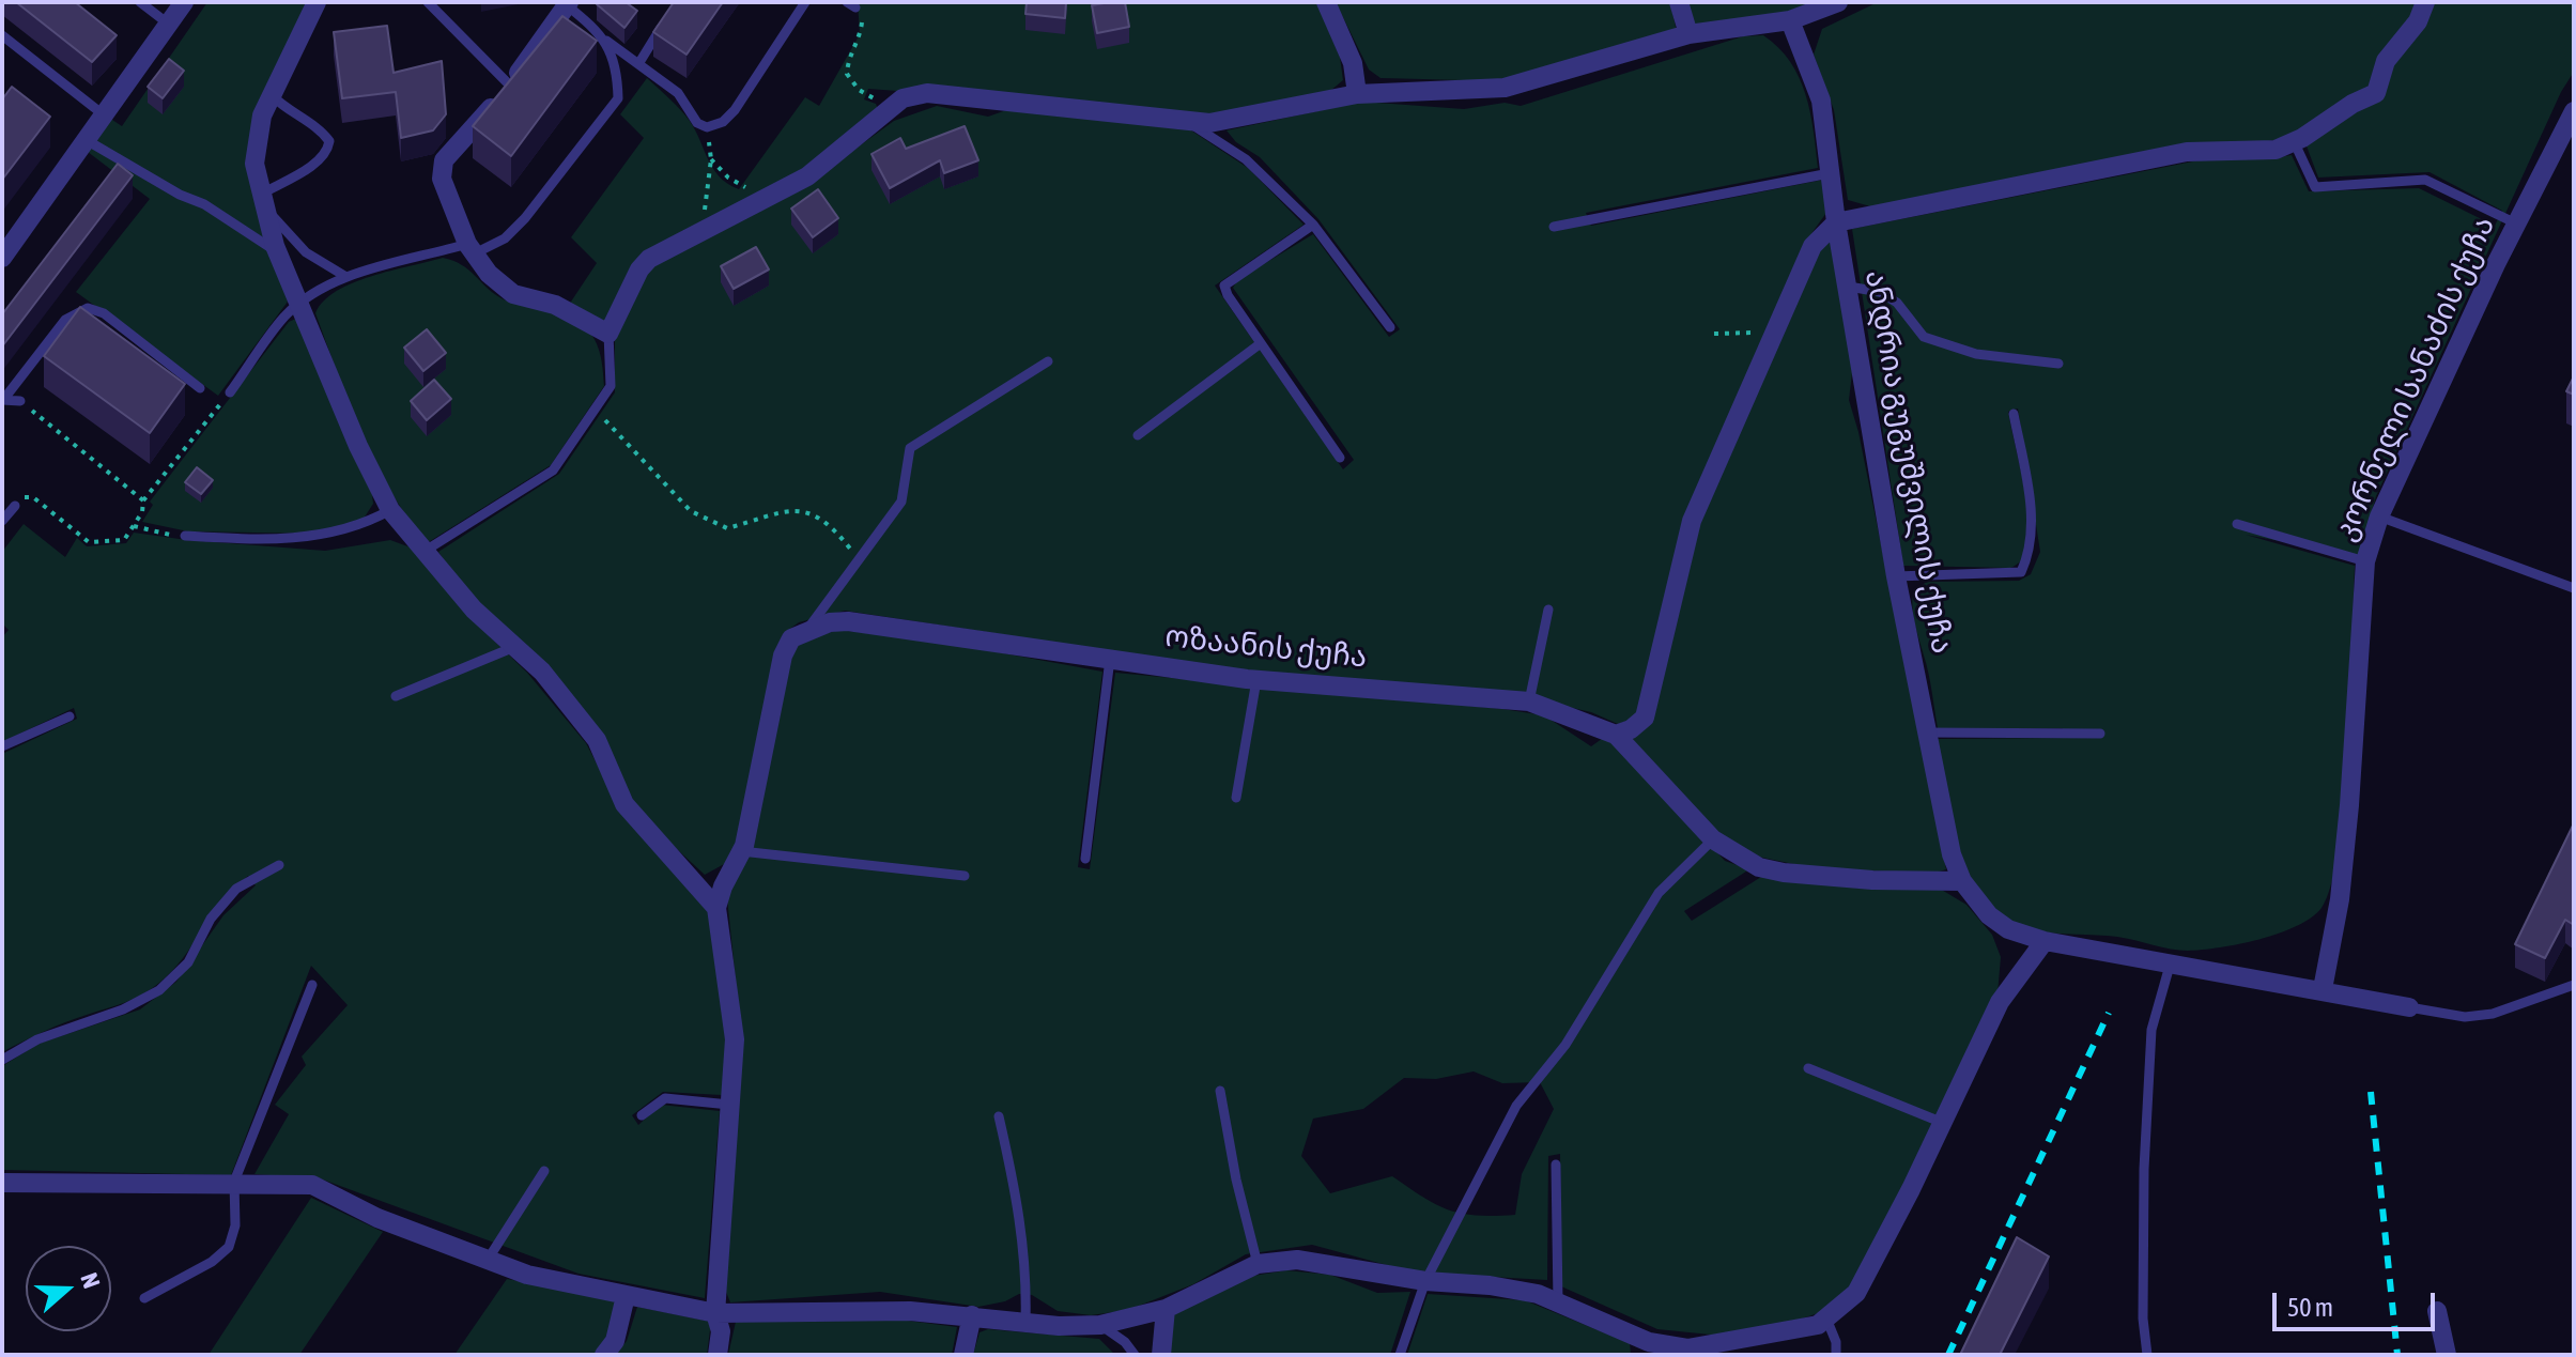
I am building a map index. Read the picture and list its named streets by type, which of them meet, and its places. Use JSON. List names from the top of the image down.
{
  "streets": {
    "street": ["კორნელი სანაძის ქუჩა", "ანდრია გუგუშვილის ქუჩა", "ოზაანის ქუჩა"]
  },
  "crossings": [
    ["კორნელი სანაძის ქუჩა", "ანდრია გუგუშვილის ქუჩა"],
    ["ანდრია გუგუშვილის ქუჩა", "ოზაანის ქუჩა"]
  ],
  "scale_bar": "50 m",
  "north": "right"
}
